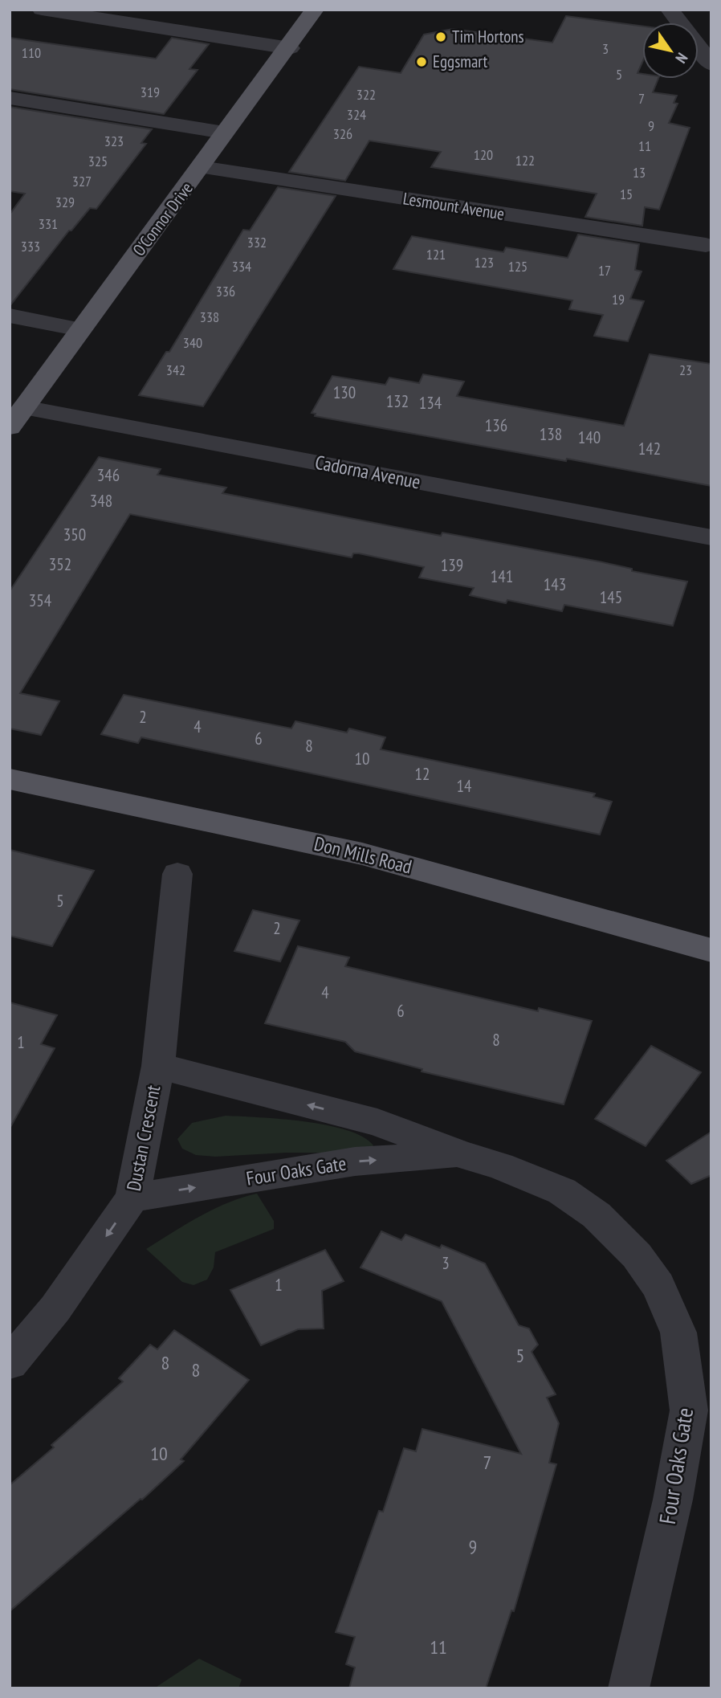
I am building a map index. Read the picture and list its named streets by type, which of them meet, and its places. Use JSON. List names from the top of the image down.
{
  "streets": {
    "main road": ["O'Connor Drive", "Don Mills Road"],
    "street": [
      "Lesmount Avenue",
      "Cadorna Avenue",
      "Dustan Crescent",
      "Four Oaks Gate"
    ]
  },
  "crossings": [
    ["Lesmount Avenue", "O'Connor Drive"],
    ["O'Connor Drive", "Cadorna Avenue"],
    ["Dustan Crescent", "Four Oaks Gate"]
  ],
  "one_way": ["Dustan Crescent"],
  "places": ["Tim Hortons", "Eggsmart"],
  "house_numbers": [
    "3",
    "110",
    "5",
    "319",
    "322",
    "7",
    "324",
    "9",
    "326",
    "323",
    "11",
    "120",
    "122",
    "325",
    "13",
    "327",
    "15",
    "329",
    "331",
    "332",
    "333",
    "121",
    "123",
    "334",
    "125",
    "17",
    "336",
    "19",
    "338",
    "340",
    "342",
    "23",
    "130",
    "132",
    "134",
    "136",
    "138",
    "140",
    "142",
    "346",
    "348",
    "350",
    "352",
    "139",
    "141",
    "143",
    "145",
    "354",
    "2",
    "4",
    "6",
    "8",
    "10",
    "12",
    "14",
    "5",
    "2",
    "4",
    "6",
    "8",
    "1",
    "3",
    "1",
    "5",
    "8",
    "8",
    "10",
    "7",
    "9",
    "11"
  ],
  "north": "bottom right"
}
